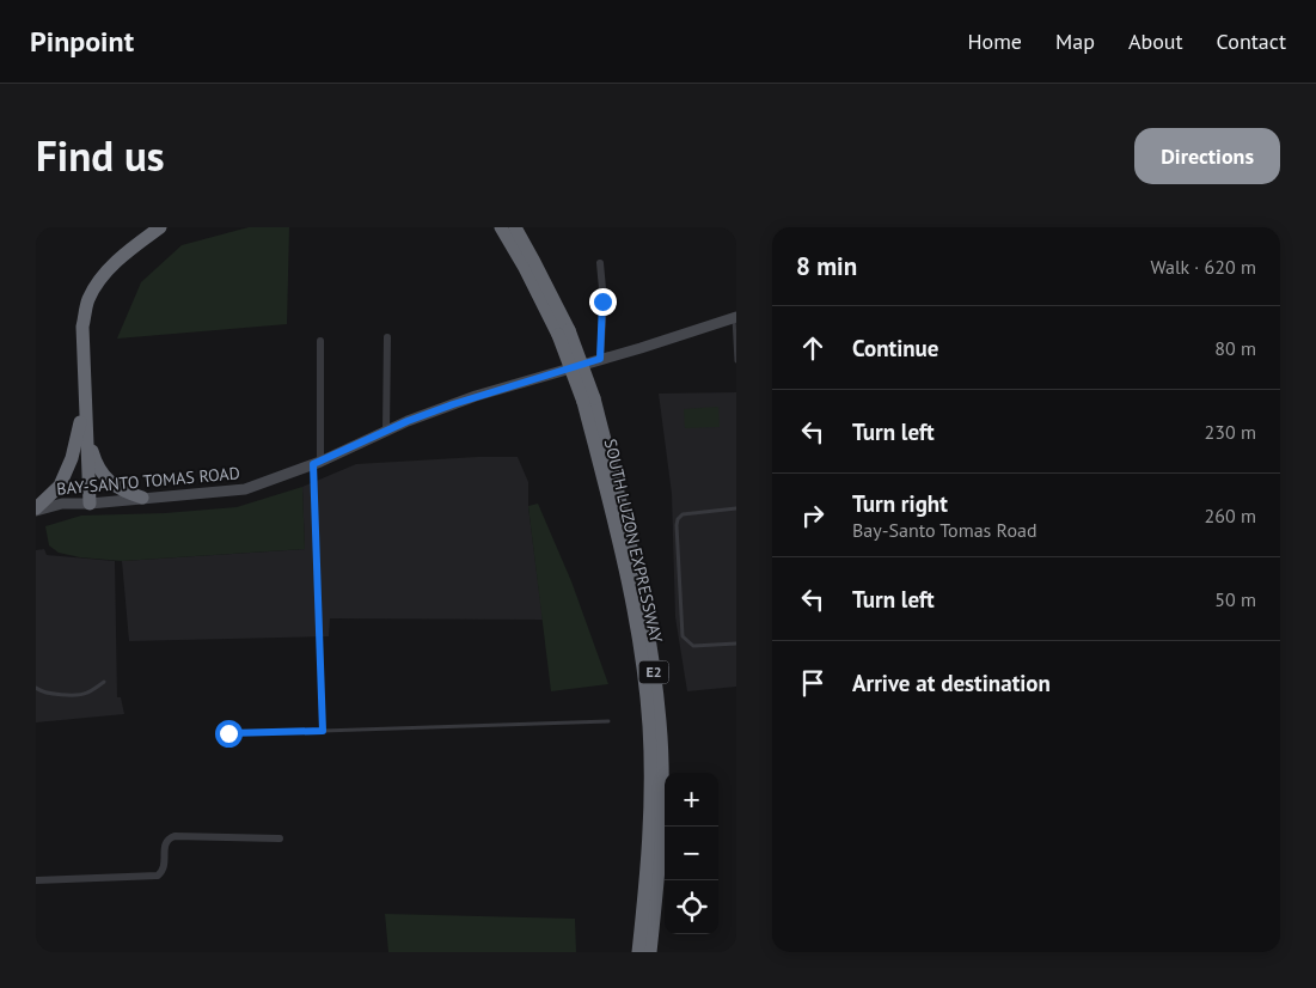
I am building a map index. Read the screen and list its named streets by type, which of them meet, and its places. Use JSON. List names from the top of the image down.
{
  "streets": {
    "highway": ["SOUTH LUZON EXPRESSWAY", "E2"],
    "main road": ["BAY-SANTO TOMAS ROAD"]
  },
  "page": {
    "header": "Pinpoint",
    "nav": [
      "Home",
      "Map",
      "About",
      "Contact"
    ],
    "title": "Find us",
    "buttons": "Directions",
    "heading": ["8 min", "Walk · 620 m"],
    "list": [
      ["Continue", "80 m"],
      ["Turn left", "230 m"],
      ["Turn right", "Bay-Santo Tomas Road", "260 m"],
      ["Turn left", "50 m"],
      "Arrive at destination"
    ],
    "map_buttons": ["+", "−"]
  }
}
